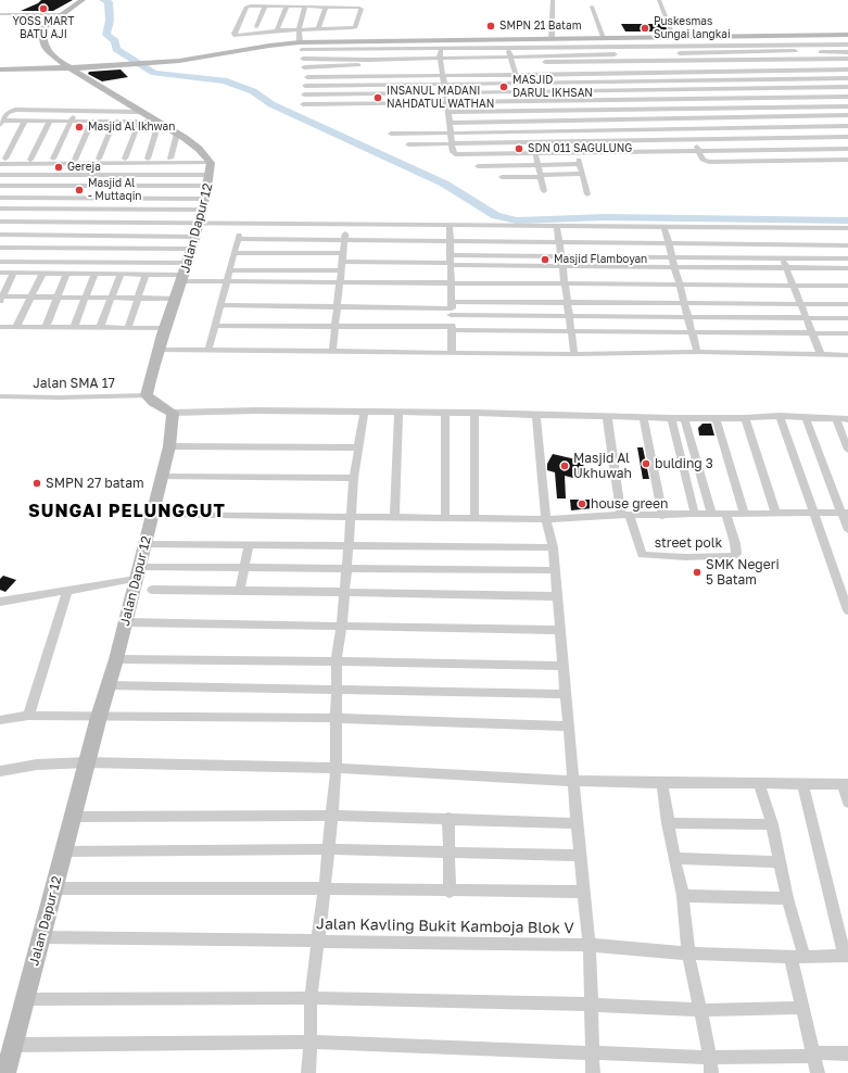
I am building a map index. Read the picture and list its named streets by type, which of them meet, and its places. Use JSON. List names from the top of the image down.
{
  "streets": {
    "street": [
      "Jalan Dapur 12",
      "Jalan SMA 17",
      "street polk",
      "Jalan Kavling Bukit Kamboja Blok V"
    ]
  },
  "crossings": [
    ["Jalan Dapur 12", "Jalan SMA 17"],
    ["Jalan Dapur 12", "Jalan Kavling Bukit Kamboja Blok V"]
  ],
  "districts": ["SUNGAI PELUNGGUT"],
  "places": [
    "YOSS MART BATU AJI",
    "SMPN 21 Batam",
    "Puskesmas Sungai langkai",
    "MASJID DARUL IKHSAN",
    "INSANUL MADANI NAHDATUL WATHAN",
    "Masjid Al Ikhwan",
    "SDN 011 SAGULUNG",
    "Gereja",
    "Masjid Al - Muttaqin",
    "Masjid Flamboyan",
    "bulding 3",
    "Masjid Al Ukhuwah",
    "SMPN 27 batam",
    "house green",
    "SMK Negeri 5 Batam"
  ]
}
